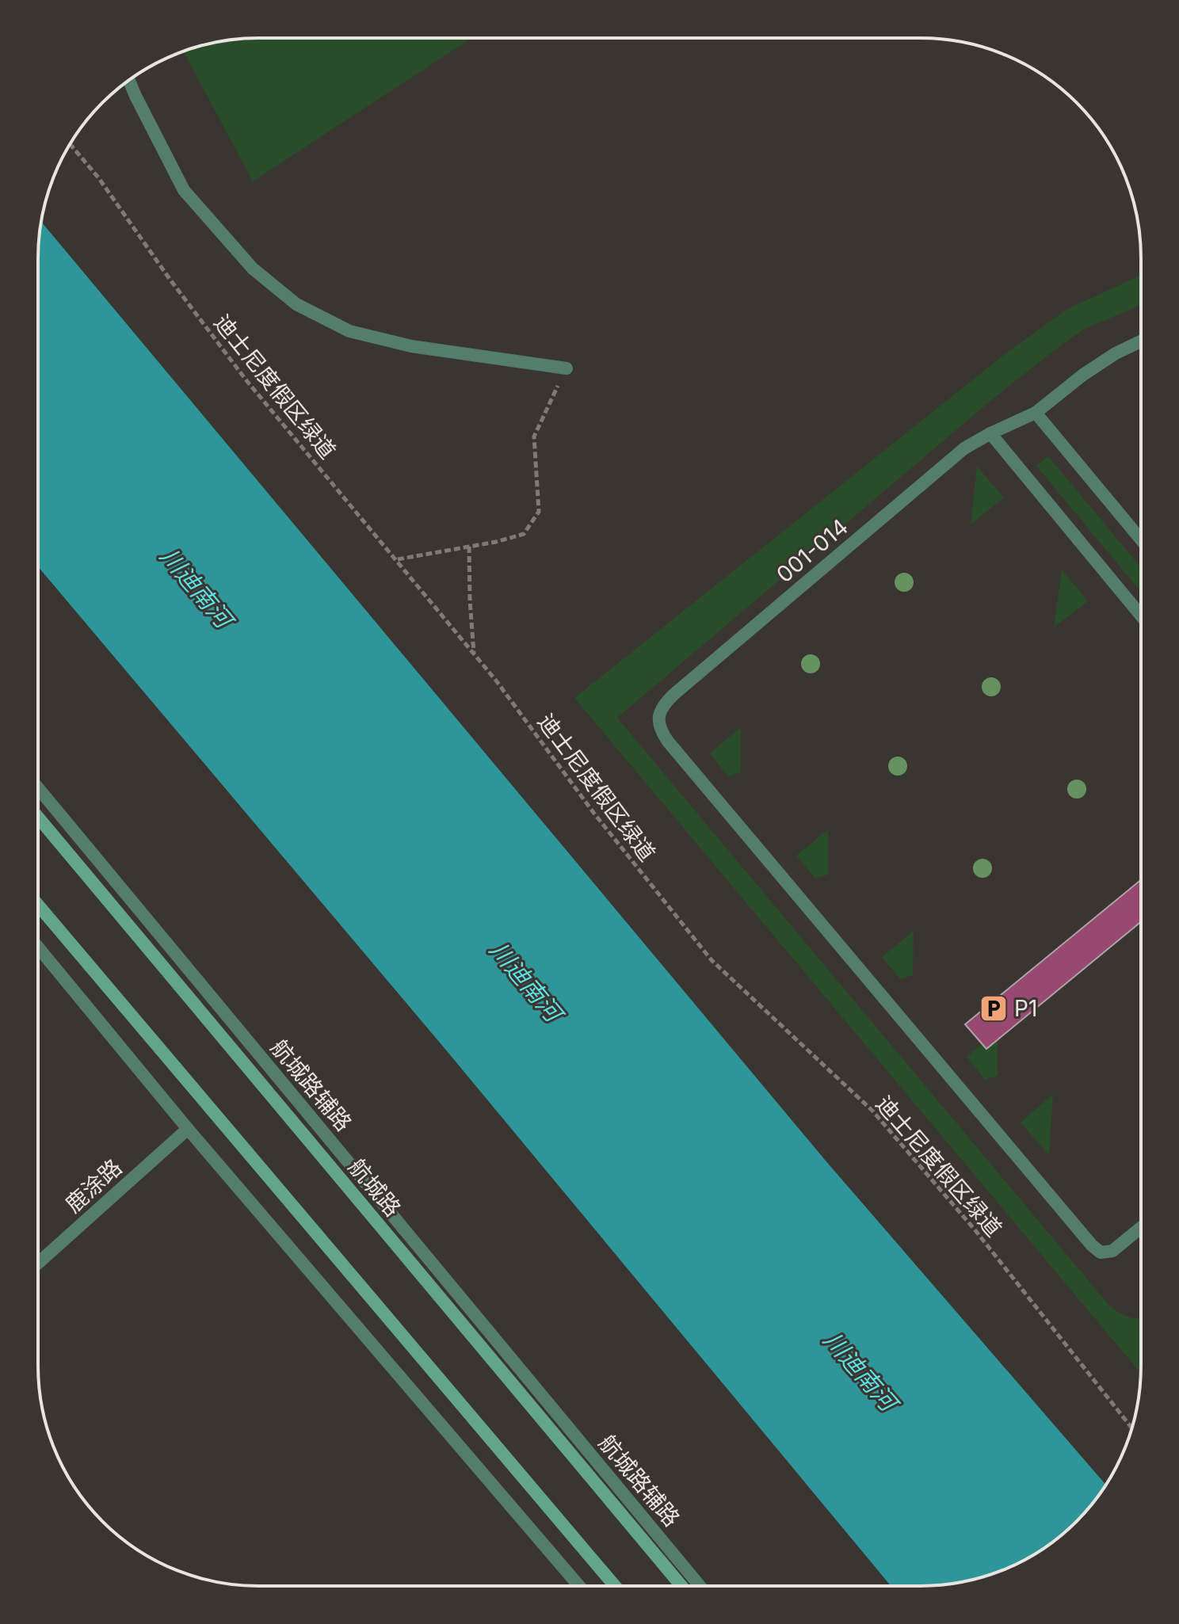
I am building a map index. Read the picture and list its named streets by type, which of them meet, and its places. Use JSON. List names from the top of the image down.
{
  "streets": {
    "main road": ["航城路"],
    "street": ["001-014", "航城路辅路", "鹿涂路"],
    "path": ["迪士尼度假区绿道"]
  },
  "water": ["川迪南河"],
  "places": {
    "parking": ["P1"]
  }
}
